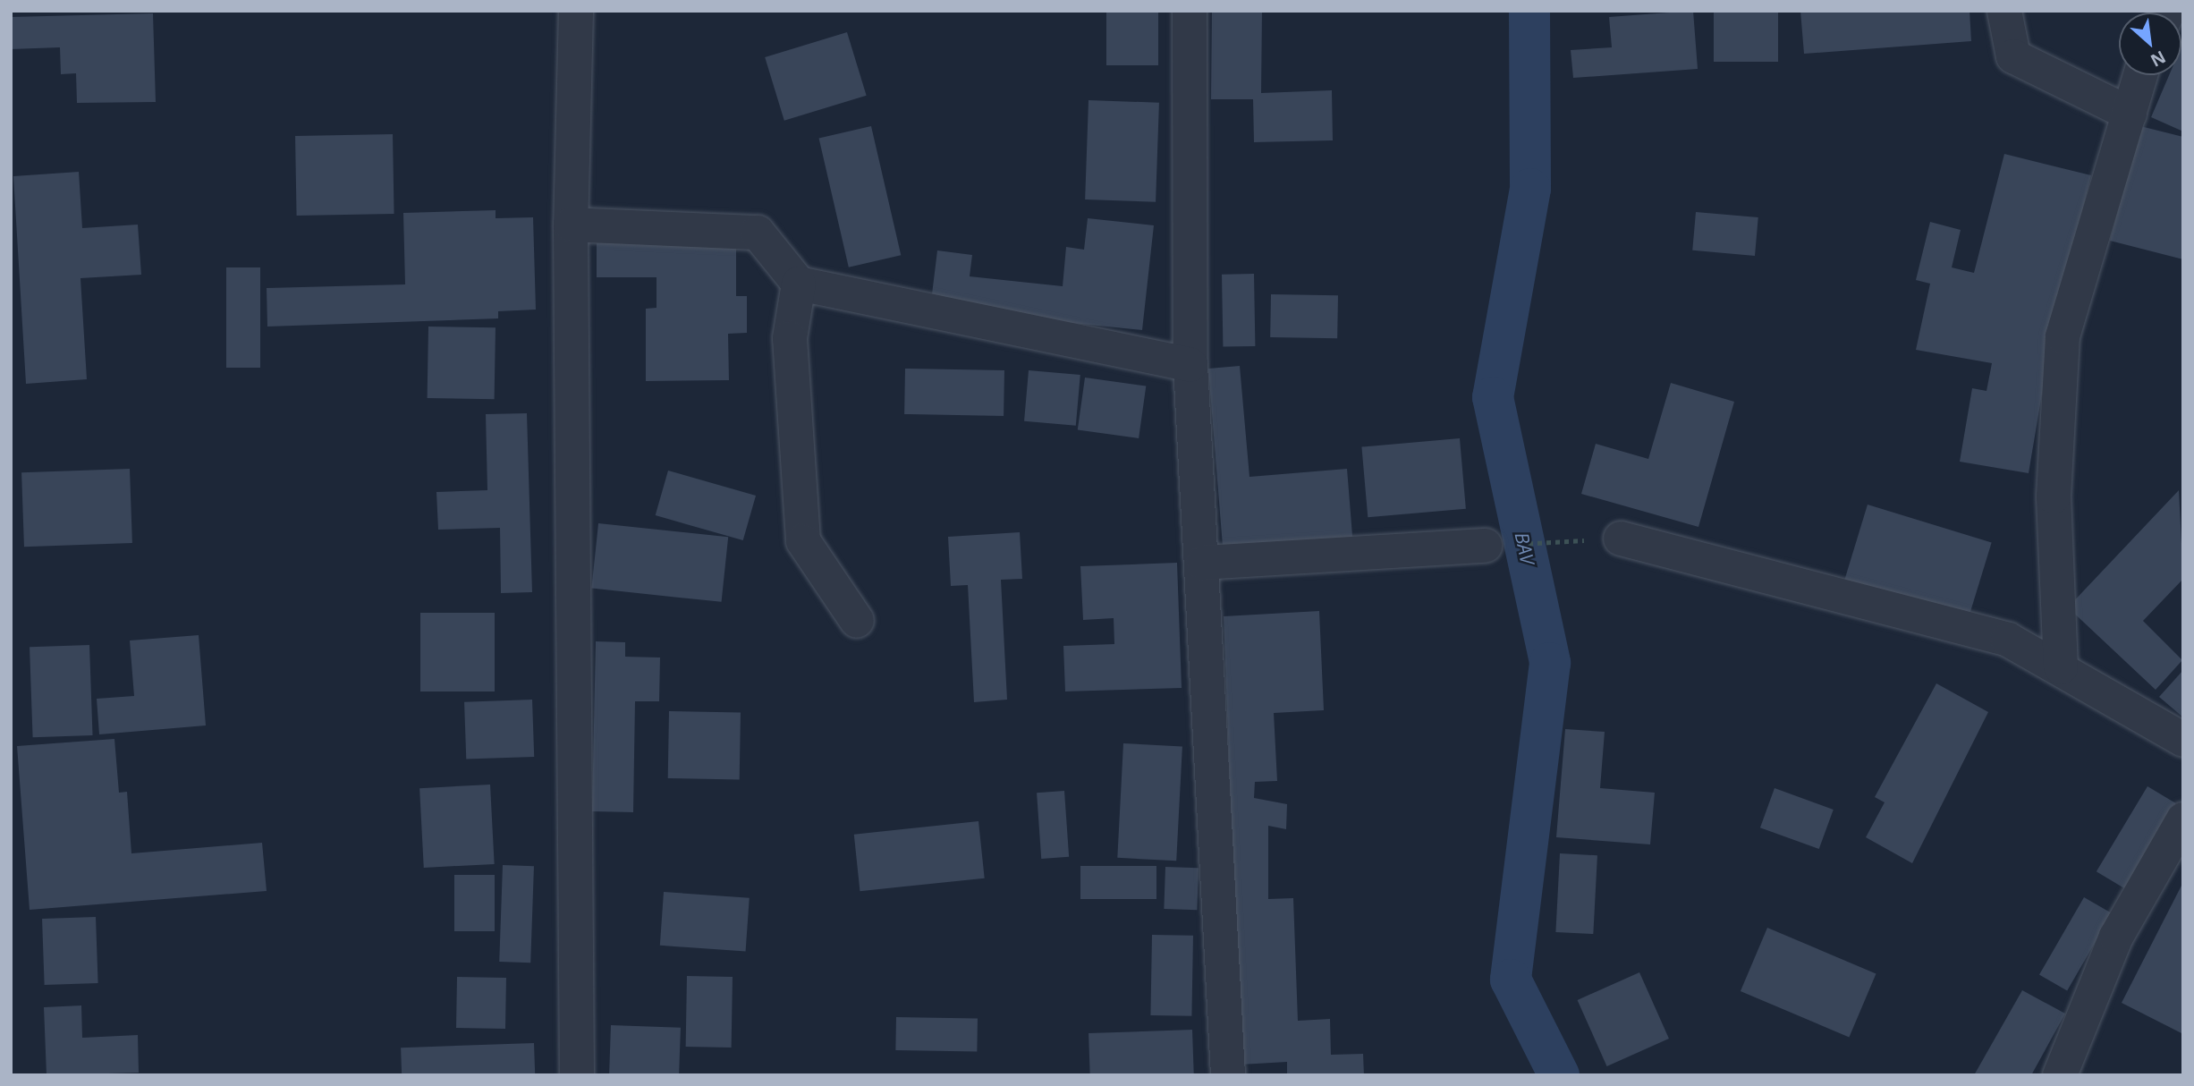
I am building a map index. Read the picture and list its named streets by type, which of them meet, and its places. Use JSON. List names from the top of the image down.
{
  "water": ["BAV"],
  "north": "bottom right"
}
